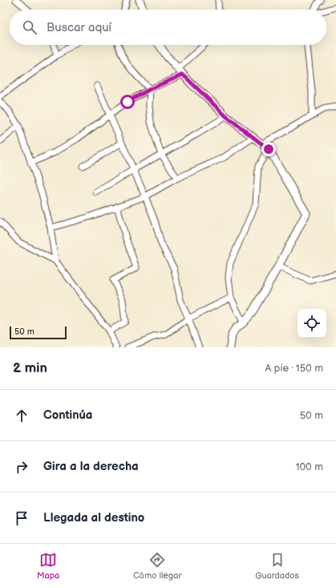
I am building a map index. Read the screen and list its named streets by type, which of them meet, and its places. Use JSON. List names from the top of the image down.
{
  "scale_bar": "50 m",
  "page": {
    "search": "Buscar aquí",
    "scale": "50 m",
    "heading": ["2 min", "A pie · 150 m"],
    "list": [
      ["Continúa", "50 m"],
      ["Gira a la derecha", "100 m"],
      "Llegada al destino"
    ],
    "nav": ["Mapa", "Cómo llegar", "Guardados"]
  }
}
